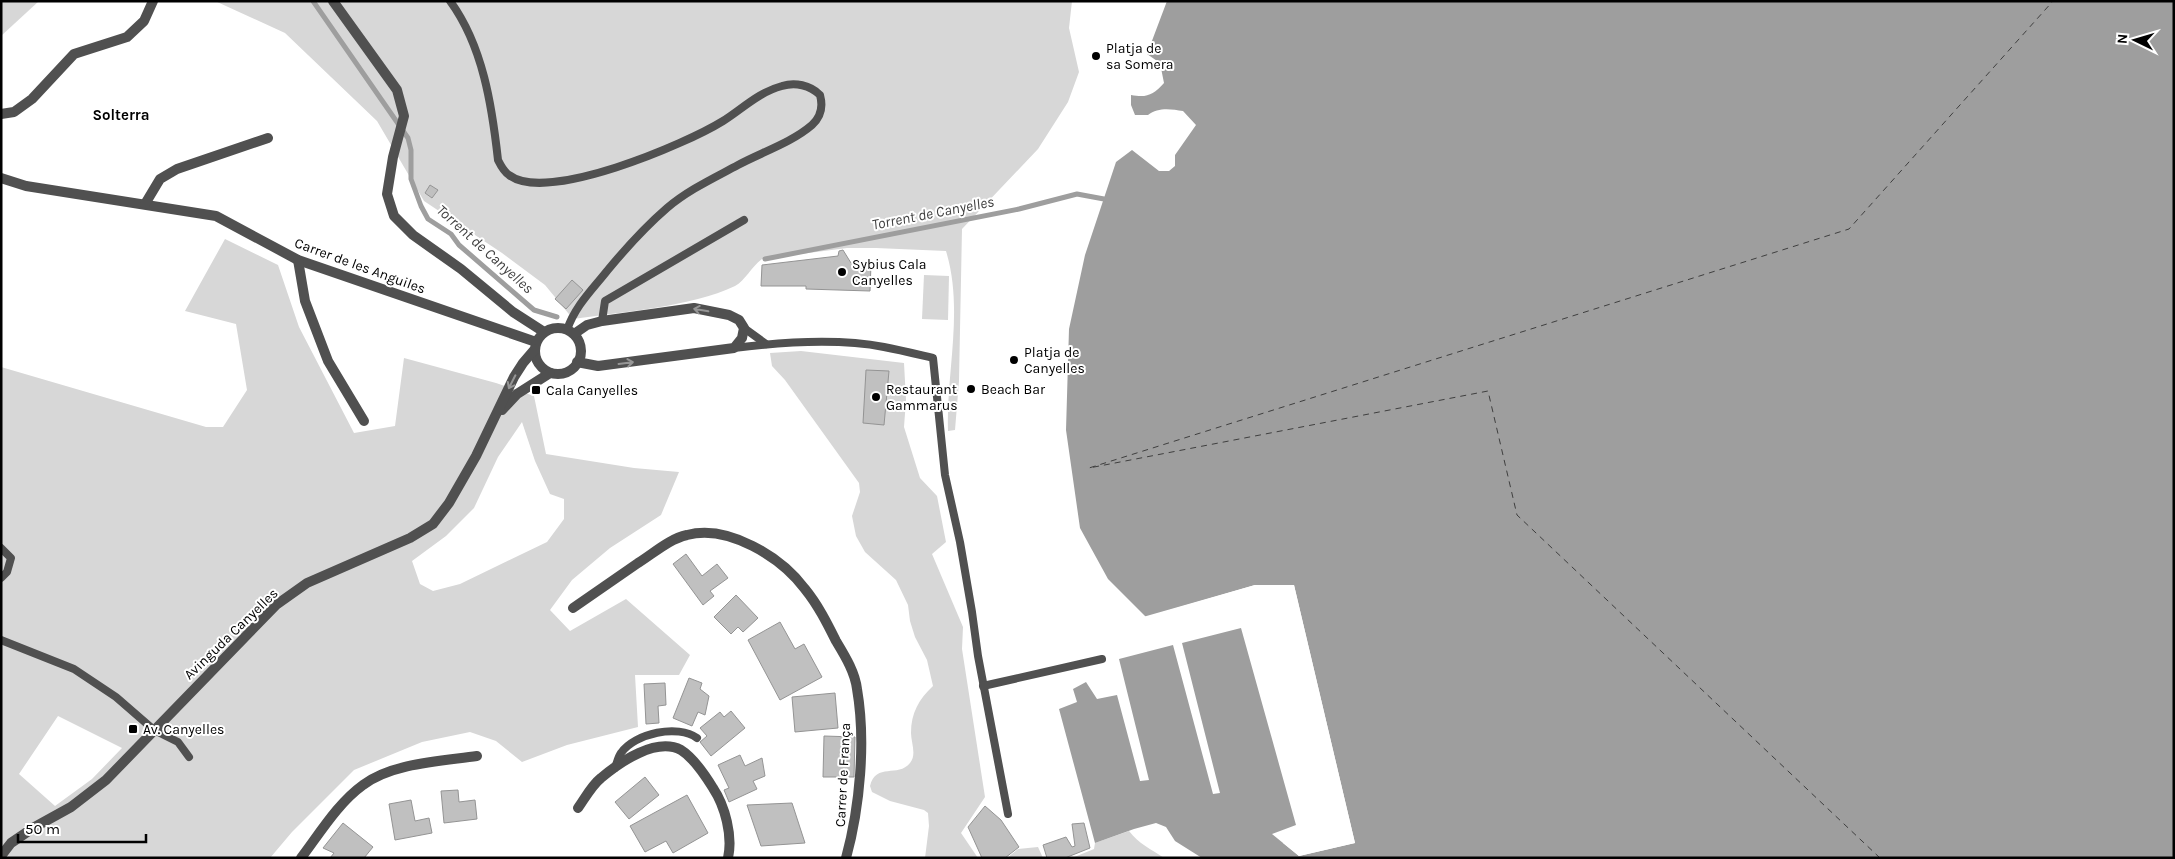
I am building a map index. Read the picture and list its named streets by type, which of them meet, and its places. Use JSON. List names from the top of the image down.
{
  "streets": {
    "street": ["Carrer de les Anguiles", "Avinguda Canyelles", "Carrer de França"]
  },
  "crossings": [
    ["Carrer de les Anguiles", "Avinguda Canyelles"]
  ],
  "districts": ["Solterra"],
  "water": ["Torrent de Canyelles"],
  "places": {
    "other": [
      "Platja de sa Somera",
      "Sybius Cala Canyelles",
      "Platja de Canyelles",
      "Beach Bar",
      "Restaurant Gammarus"
    ],
    "transit": ["Cala Canyelles", "Av. Canyelles"]
  },
  "scale_bar": "50 m",
  "north": "left"
}
